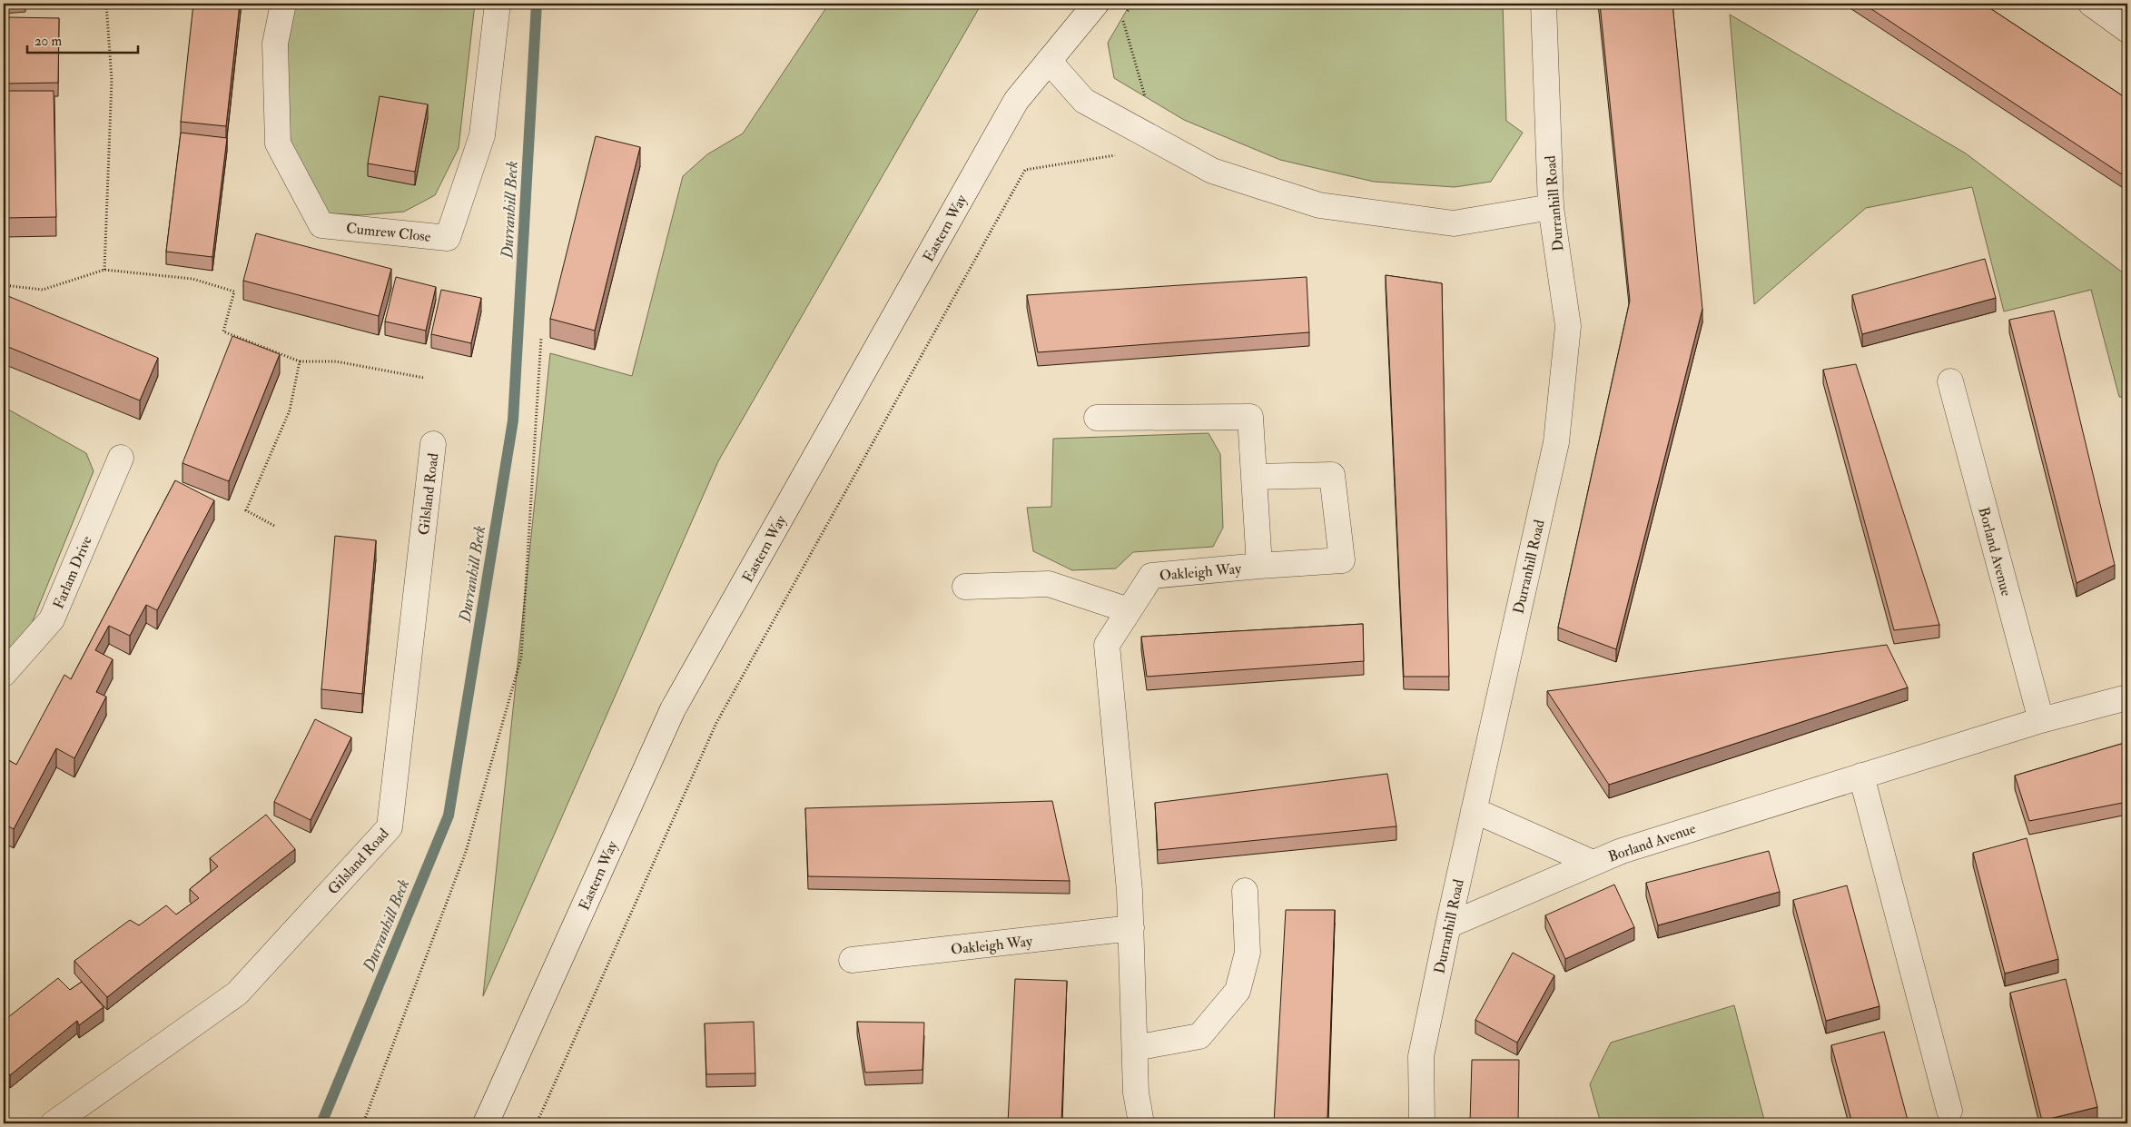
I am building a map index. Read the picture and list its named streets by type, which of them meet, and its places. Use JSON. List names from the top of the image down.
{
  "streets": {
    "street": [
      "Durranhill Road",
      "Eastern Way",
      "Cumrew Close",
      "Gilsland Road",
      "Borland Avenue",
      "Oakleigh Way",
      "Farlam Drive"
    ]
  },
  "crossings": [
    ["Durranhill Road", "Borland Avenue"]
  ],
  "water": ["Durranhill Beck"],
  "scale_bar": "20 m"
}
